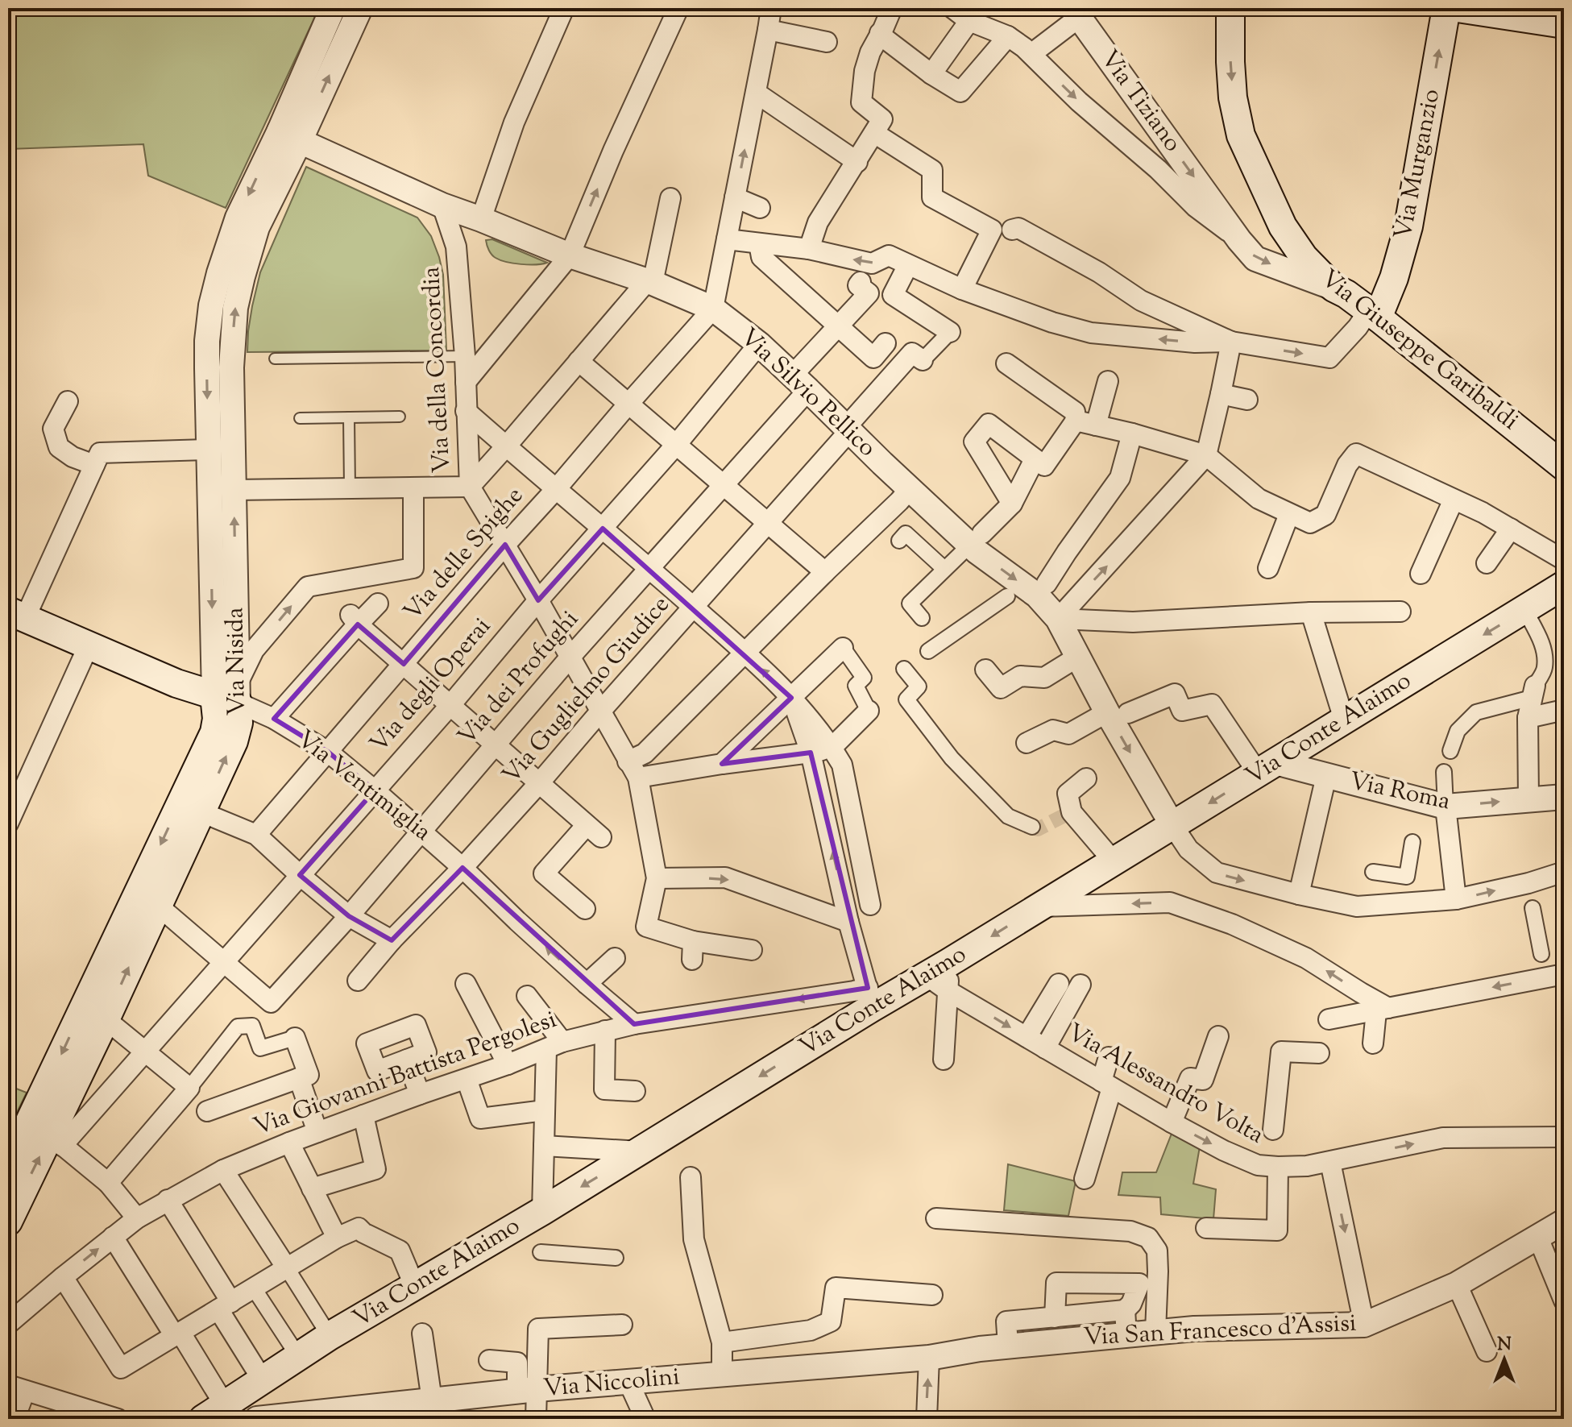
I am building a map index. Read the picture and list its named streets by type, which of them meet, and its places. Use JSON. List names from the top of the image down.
{
  "streets": {
    "main road": [
      "Via Murganzio",
      "Via Giuseppe Garibaldi",
      "Via Nisida",
      "Via Conte Alaimo",
      "Via Ventimiglia"
    ],
    "street": [
      "Via Tiziano",
      "Via della Concordia",
      "Via Silvio Pellico",
      "Via delle Spighe",
      "Via dei Profughi",
      "Via degli Operai",
      "Via Guglielmo Giudice",
      "Via Roma",
      "Via Giovanni Battista Pergolesi",
      "Via Alessandro Volta",
      "Via San Francesco d'Assisi",
      "Via Niccolini"
    ]
  },
  "crossings": [
    ["Via Tiziano", "Via Giuseppe Garibaldi"],
    ["Via Murganzio", "Via Giuseppe Garibaldi"],
    ["Via della Concordia", "Via Silvio Pellico"],
    ["Via della Concordia", "Via delle Spighe"],
    ["Via della Concordia", "Via dei Profughi"],
    ["Via della Concordia", "Via degli Operai"],
    ["Via della Concordia", "Via Guglielmo Giudice"],
    ["Via Silvio Pellico", "Via delle Spighe"],
    ["Via Silvio Pellico", "Via Nisida"],
    ["Via Silvio Pellico", "Via dei Profughi"],
    ["Via Silvio Pellico", "Via degli Operai"],
    ["Via Silvio Pellico", "Via Guglielmo Giudice"],
    ["Via Silvio Pellico", "Via Conte Alaimo"],
    ["Via delle Spighe", "Via Ventimiglia"],
    ["Via Nisida", "Via degli Operai"],
    ["Via Nisida", "Via Ventimiglia"],
    ["Via dei Profughi", "Via degli Operai"],
    ["Via dei Profughi", "Via Ventimiglia"],
    ["Via degli Operai", "Via Ventimiglia"],
    ["Via Guglielmo Giudice", "Via Ventimiglia"],
    ["Via Conte Alaimo", "Via Roma"],
    ["Via Conte Alaimo", "Via Giovanni Battista Pergolesi"],
    ["Via Ventimiglia", "Via Giovanni Battista Pergolesi"],
    ["Via San Francesco d'Assisi", "Via Niccolini"]
  ],
  "one_way": ["Via Murganzio", "Via Giuseppe Garibaldi", "Via Conte Alaimo"],
  "north": "top"
}
